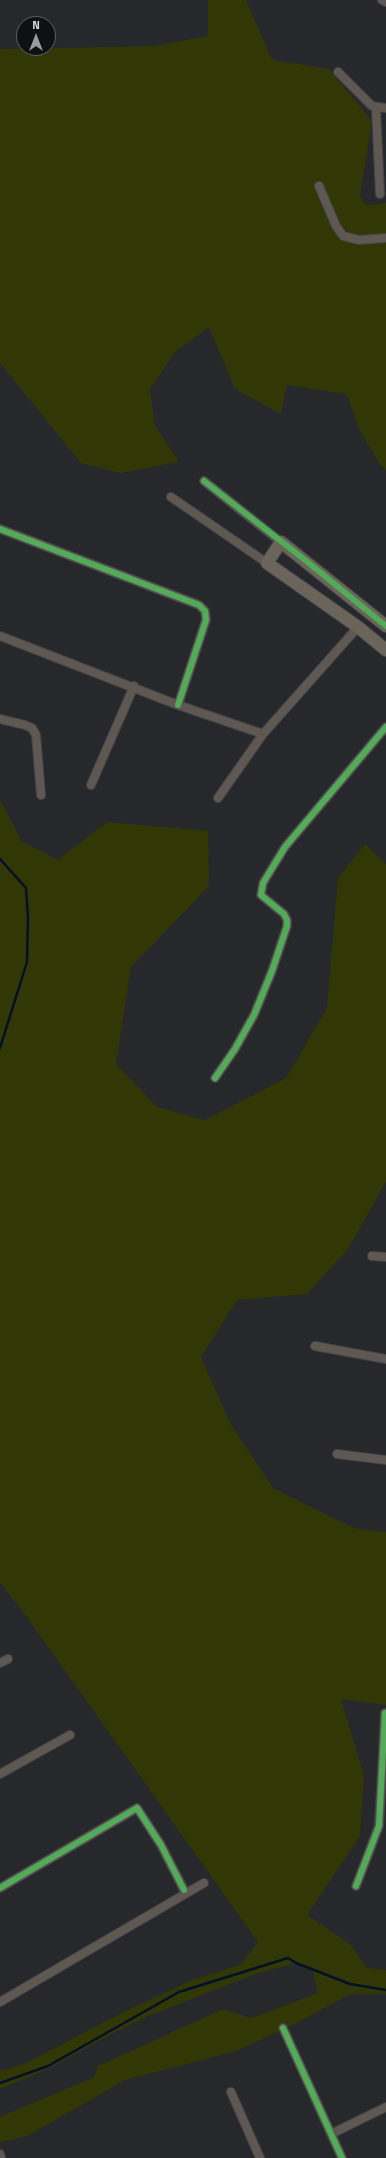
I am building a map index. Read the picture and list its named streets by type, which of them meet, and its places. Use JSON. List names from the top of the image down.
{
  "north": "top"
}
